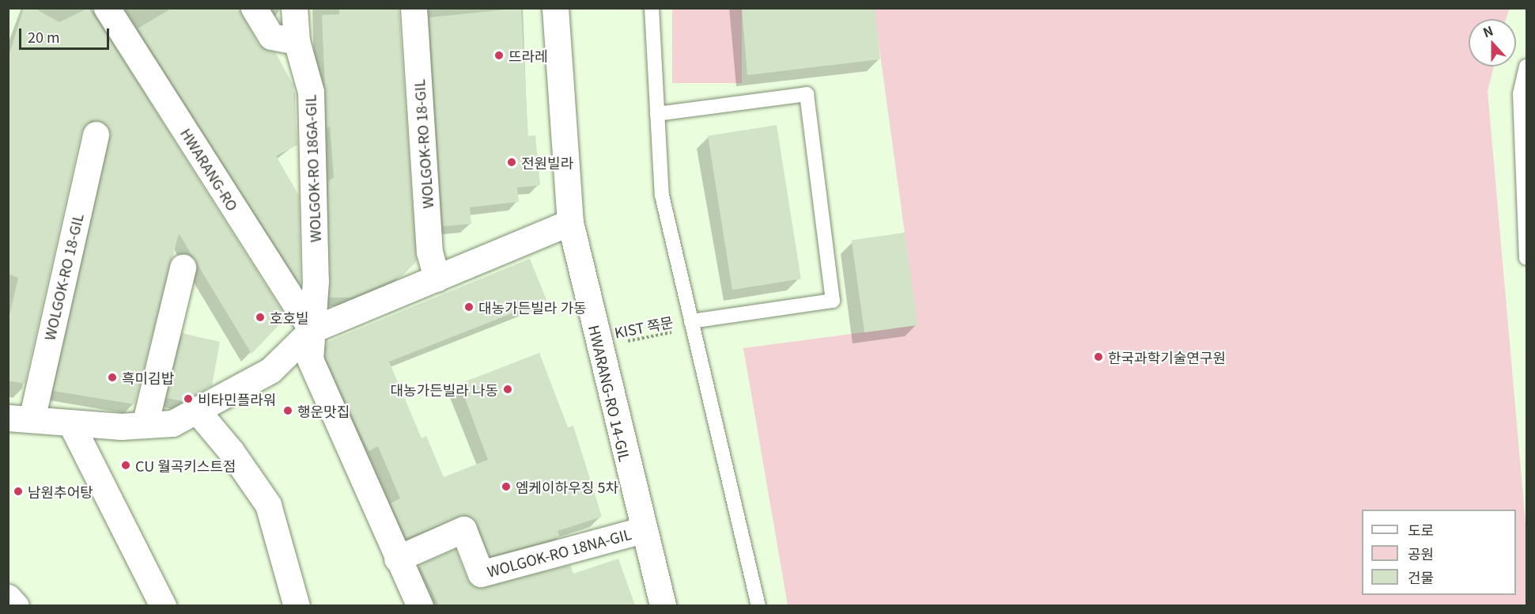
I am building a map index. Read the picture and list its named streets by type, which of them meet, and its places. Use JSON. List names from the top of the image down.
{
  "streets": {
    "street": [
      "WOLGOK-RO 18-GIL",
      "WOLGOK-RO 18GA-GIL",
      "HWARANG-RO",
      "HWARANG-RO 14-GIL",
      "WOLGOK-RO 18NA-GIL"
    ],
    "path": ["KIST 쪽문"]
  },
  "crossings": [
    ["WOLGOK-RO 18-GIL", "WOLGOK-RO 18GA-GIL"],
    ["WOLGOK-RO 18-GIL", "HWARANG-RO"],
    ["WOLGOK-RO 18-GIL", "HWARANG-RO 14-GIL"],
    ["WOLGOK-RO 18GA-GIL", "HWARANG-RO"],
    ["KIST 쪽문", "HWARANG-RO 14-GIL"],
    ["HWARANG-RO 14-GIL", "WOLGOK-RO 18NA-GIL"]
  ],
  "places": [
    "뜨라레",
    "전원빌라",
    "대농가든빌라 가동",
    "호호빌",
    "한국과학기술연구원",
    "흑미김밥",
    "대농가든빌라 나동",
    "비타민플라워",
    "행운맛집",
    "CU 월곡키스트점",
    "엠케이하우징 5차",
    "남원추어탕"
  ],
  "legend": ["도로", "공원", "건물"],
  "scale_bar": "20 m",
  "north": "top"
}
